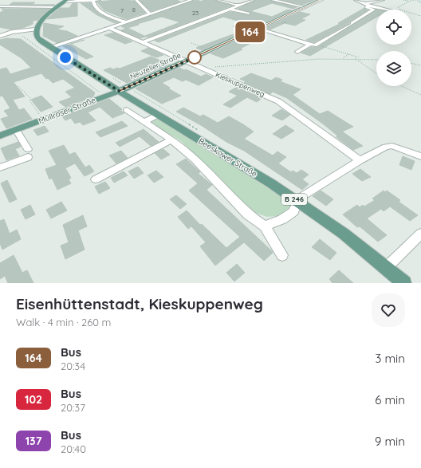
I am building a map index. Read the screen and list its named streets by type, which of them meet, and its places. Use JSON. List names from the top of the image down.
{
  "streets": {
    "main road": [
      "Neuzeller Straße",
      "Müllroser Straße",
      "Beeskower Straße",
      "B 246"
    ],
    "street": ["Kieskuppenweg"]
  },
  "crossings": [
    ["Neuzeller Straße", "Kieskuppenweg"],
    ["Neuzeller Straße", "Müllroser Straße"],
    ["Neuzeller Straße", "Beeskower Straße"],
    ["Müllroser Straße", "Beeskower Straße"]
  ],
  "lines": ["bus line 164"],
  "house_numbers": ["8", "7", "23"],
  "page": {
    "on_map": "164",
    "heading": ["Eisenhüttenstadt, Kieskuppenweg", "Walk · 4 min · 260 m"],
    "list": [
      {
        "mark": "164",
        "name": "Bus",
        "note": "20:34",
        "value": "3 min"
      },
      {
        "mark": "102",
        "name": "Bus",
        "note": "20:37",
        "value": "6 min"
      },
      {
        "mark": "137",
        "name": "Bus",
        "note": "20:40",
        "value": "9 min"
      }
    ]
  }
}
